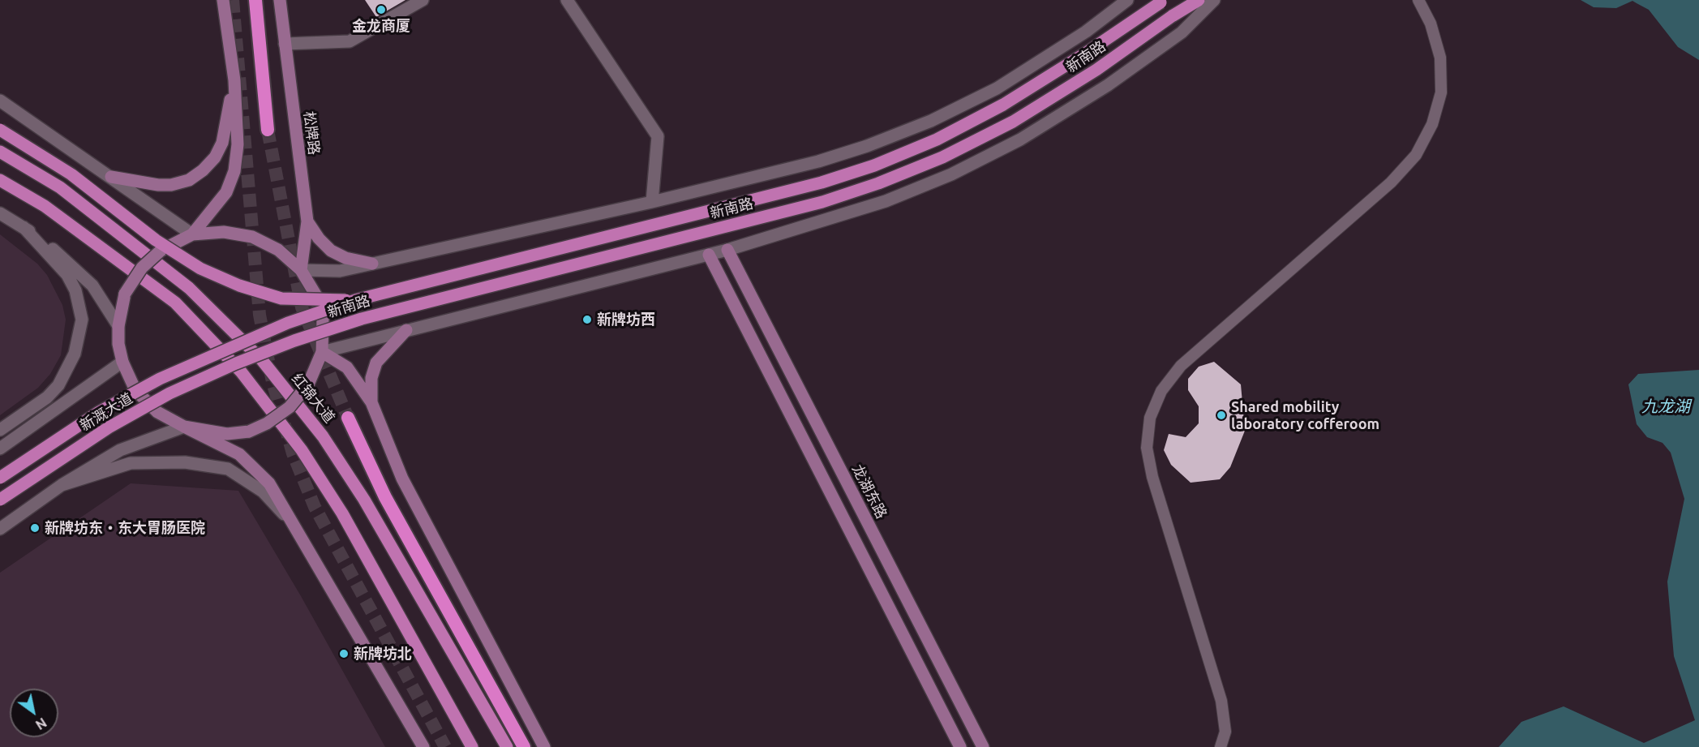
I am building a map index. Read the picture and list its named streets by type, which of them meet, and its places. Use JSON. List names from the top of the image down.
{
  "streets": {
    "highway": ["红锦大道"],
    "main road": [
      "新南路",
      "松牌路",
      "新溉大道",
      "龙湖东路"
    ]
  },
  "crossings": [
    ["新南路", "松牌路"],
    ["新南路", "新溉大道"]
  ],
  "water": ["九龙湖"],
  "places": [
    "金龙商厦",
    "新牌坊西",
    "Shared mobility laboratory cofferoom",
    "新牌坊东‧东大胃肠医院",
    "新牌坊北"
  ],
  "north": "bottom right"
}
